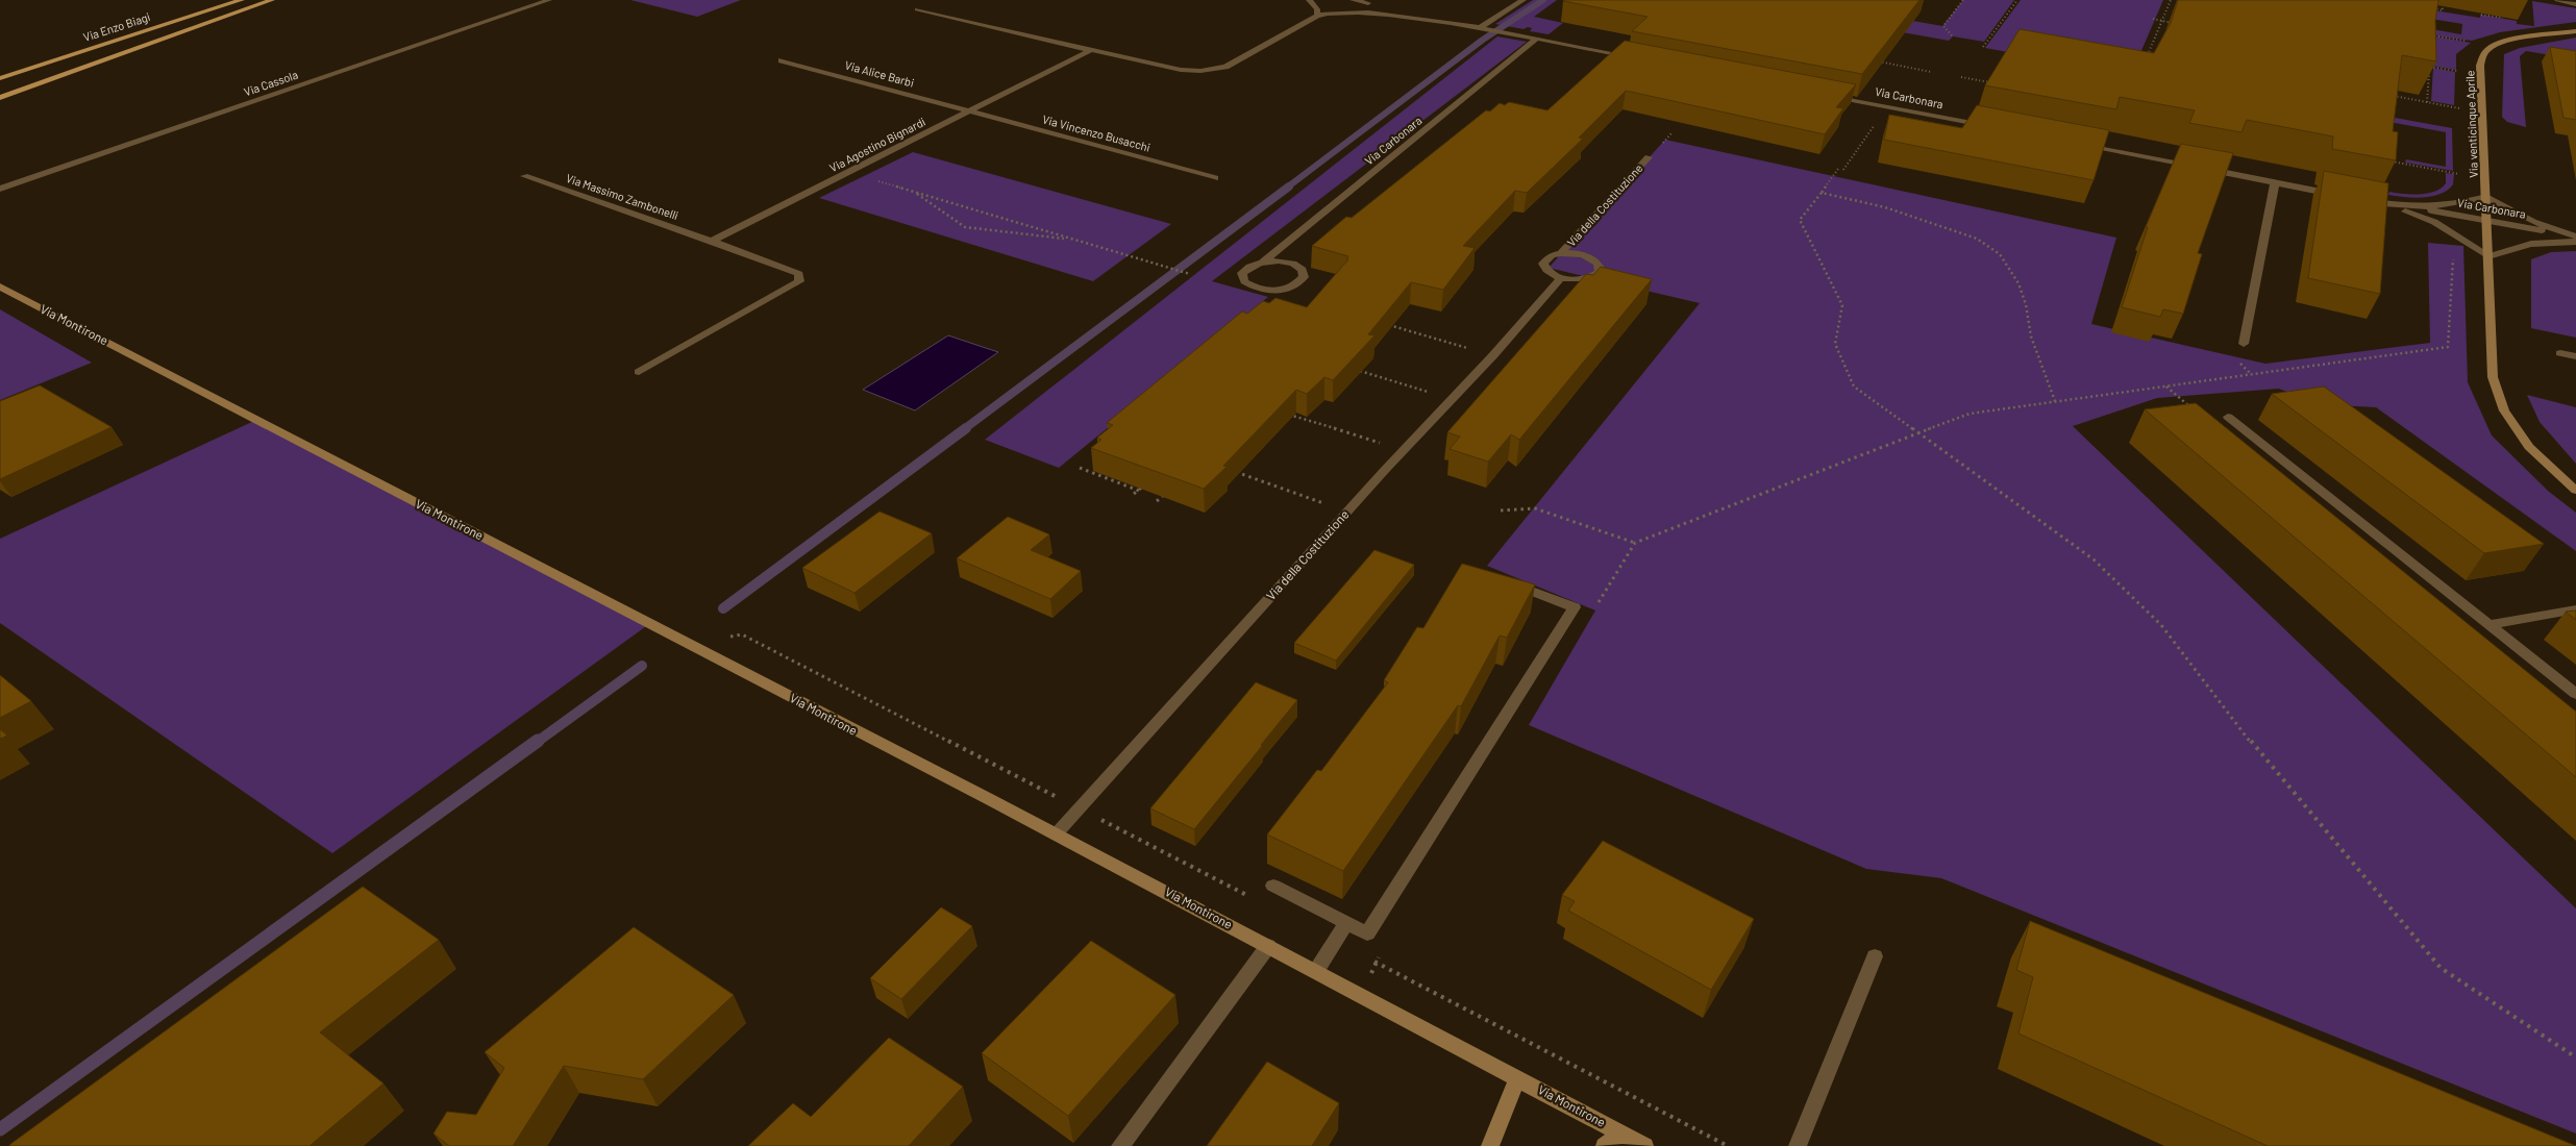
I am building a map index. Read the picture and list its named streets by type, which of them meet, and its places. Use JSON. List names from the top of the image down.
{
  "streets": {
    "main road": ["Via Enzo Biagi"],
    "street": [
      "Via Alice Barbi",
      "Via Cassola",
      "Via Carbonara",
      "Via venticinque Aprile",
      "Via Vincenzo Busacchi",
      "Via Agostino Bignardi",
      "Via Massimo Zambonelli",
      "Via della Costituzione",
      "Via Montirone"
    ]
  },
  "crossings": [
    ["Via Alice Barbi", "Via Vincenzo Busacchi"],
    ["Via Alice Barbi", "Via Agostino Bignardi"],
    ["Via Carbonara", "Via venticinque Aprile"],
    ["Via Vincenzo Busacchi", "Via Agostino Bignardi"],
    ["Via Agostino Bignardi", "Via Massimo Zambonelli"],
    ["Via della Costituzione", "Via Montirone"]
  ]
}
